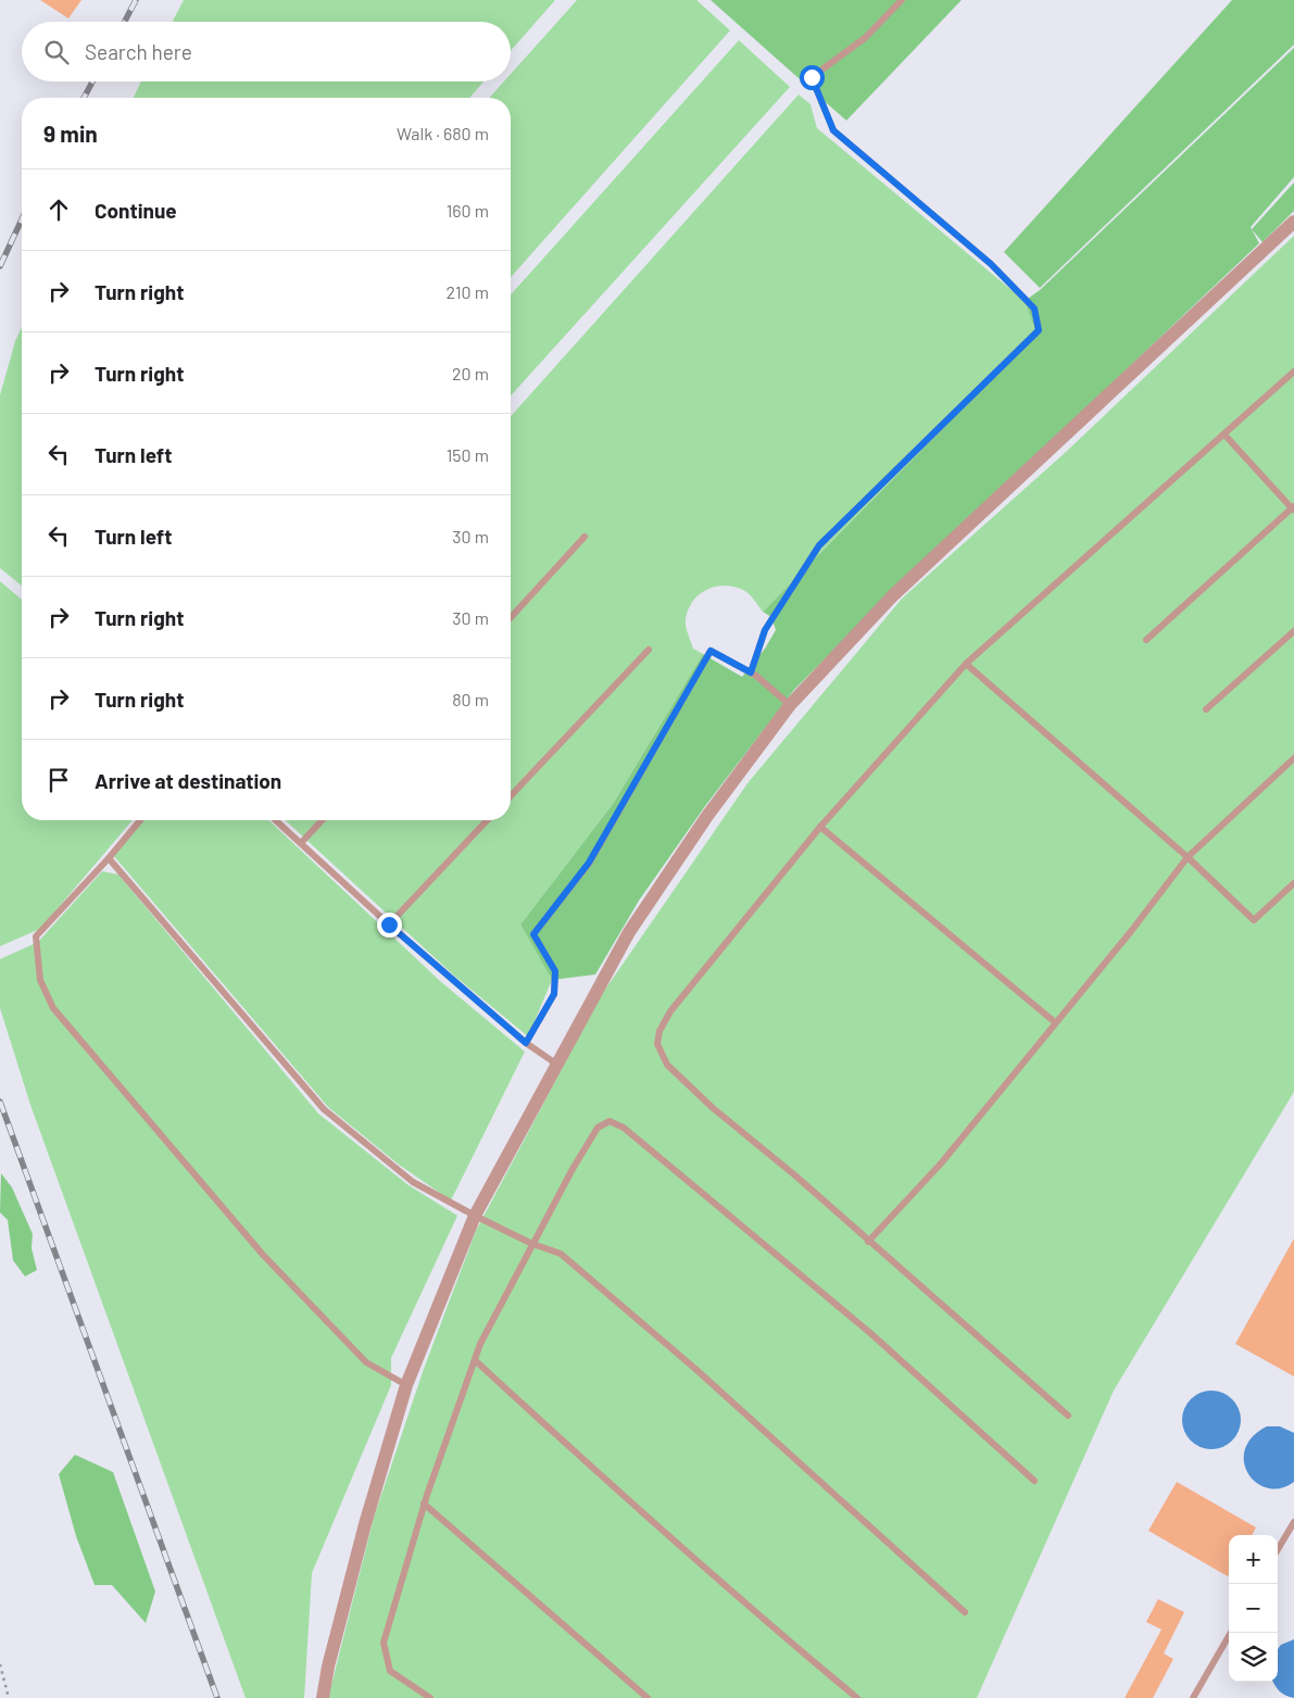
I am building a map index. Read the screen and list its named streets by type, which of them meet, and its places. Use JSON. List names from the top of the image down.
{
  "page": {
    "search": "Search here",
    "heading": ["9 min", "Walk · 680 m"],
    "list": [
      ["Continue", "160 m"],
      ["Turn right", "210 m"],
      ["Turn right", "20 m"],
      ["Turn left", "150 m"],
      ["Turn left", "30 m"],
      ["Turn right", "30 m"],
      ["Turn right", "80 m"],
      "Arrive at destination"
    ],
    "map_buttons": ["+", "−"]
  }
}
